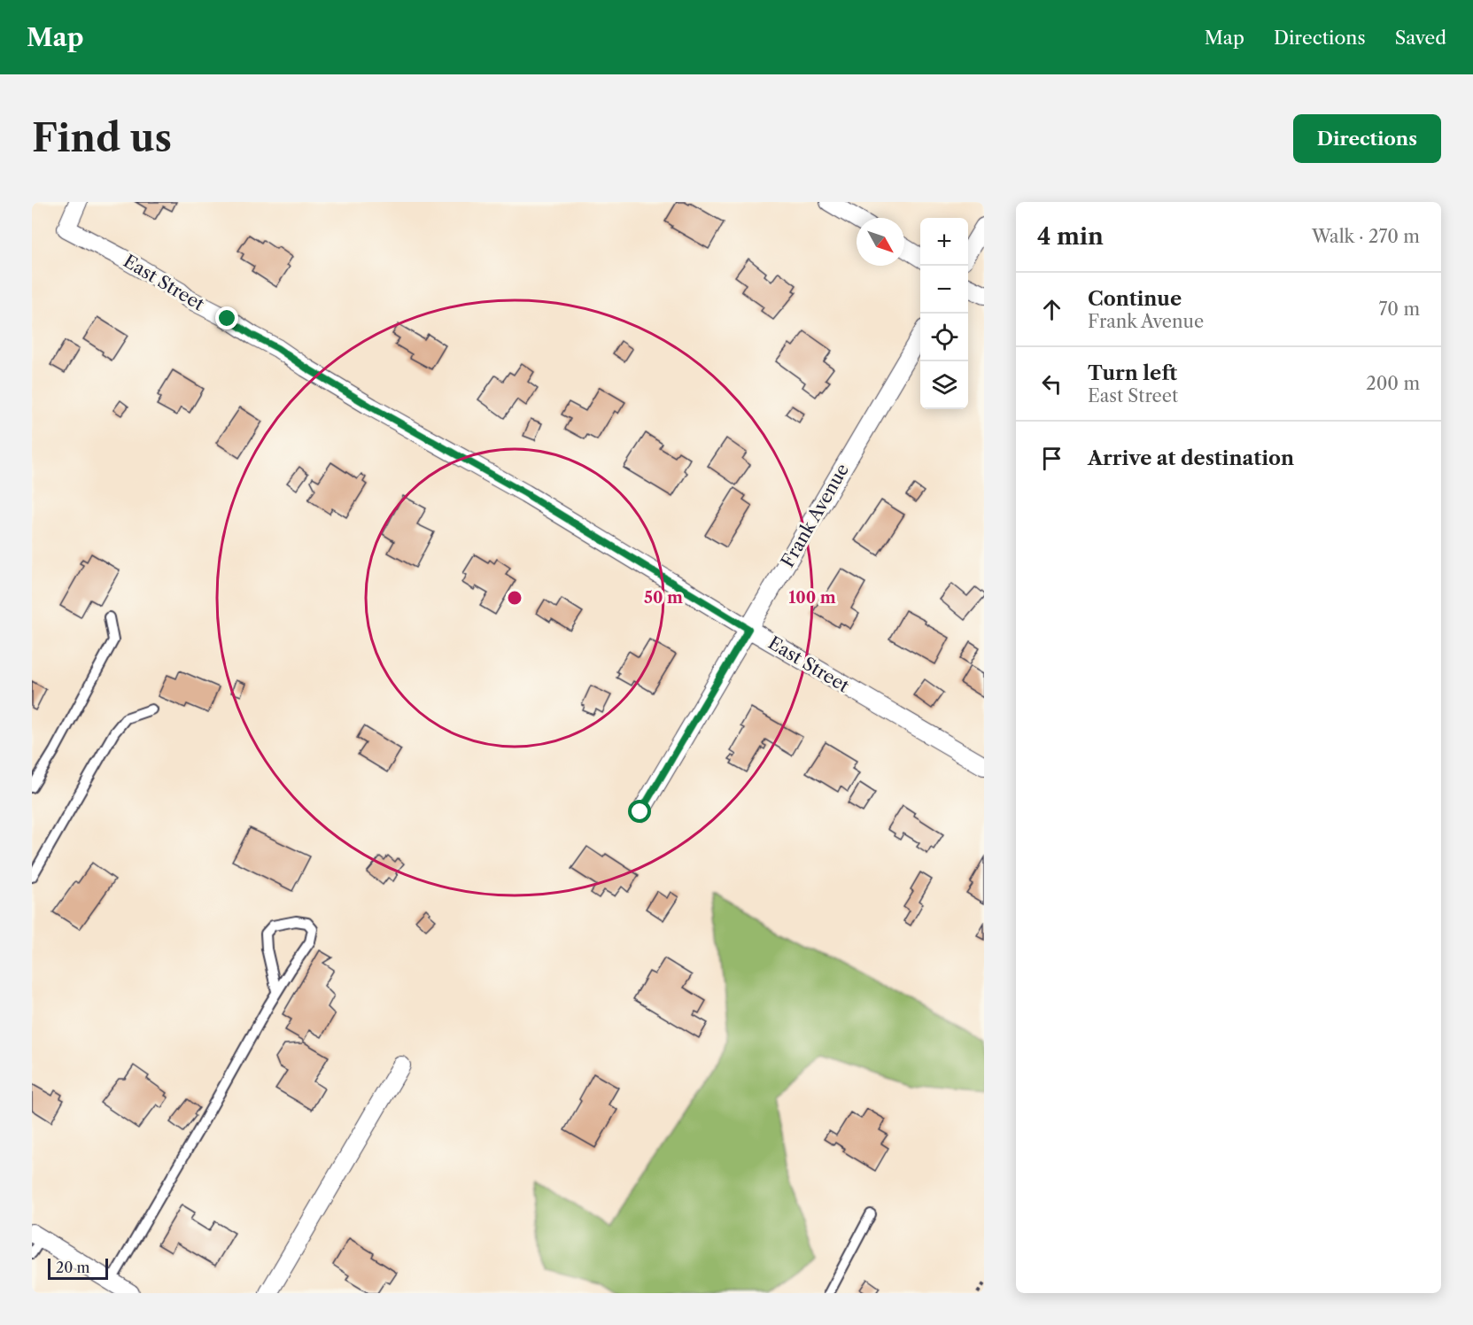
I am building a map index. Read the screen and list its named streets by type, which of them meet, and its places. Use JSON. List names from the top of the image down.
{
  "streets": {
    "street": ["East Street", "Frank Avenue"]
  },
  "crossings": [
    ["East Street", "Frank Avenue"]
  ],
  "scale_bar": "20 m",
  "north": "bottom right",
  "page": {
    "header": "Map",
    "nav": ["Map", "Directions", "Saved"],
    "buttons": "Directions",
    "title": "Find us",
    "heading": ["4 min", "Walk · 270 m"],
    "map_buttons": ["+", "−"],
    "list": [
      ["Continue", "Frank Avenue", "70 m"],
      ["Turn left", "East Street", "200 m"],
      "Arrive at destination"
    ],
    "scale": "20 m"
  },
  "rings": ["50 m", "100 m"]
}
